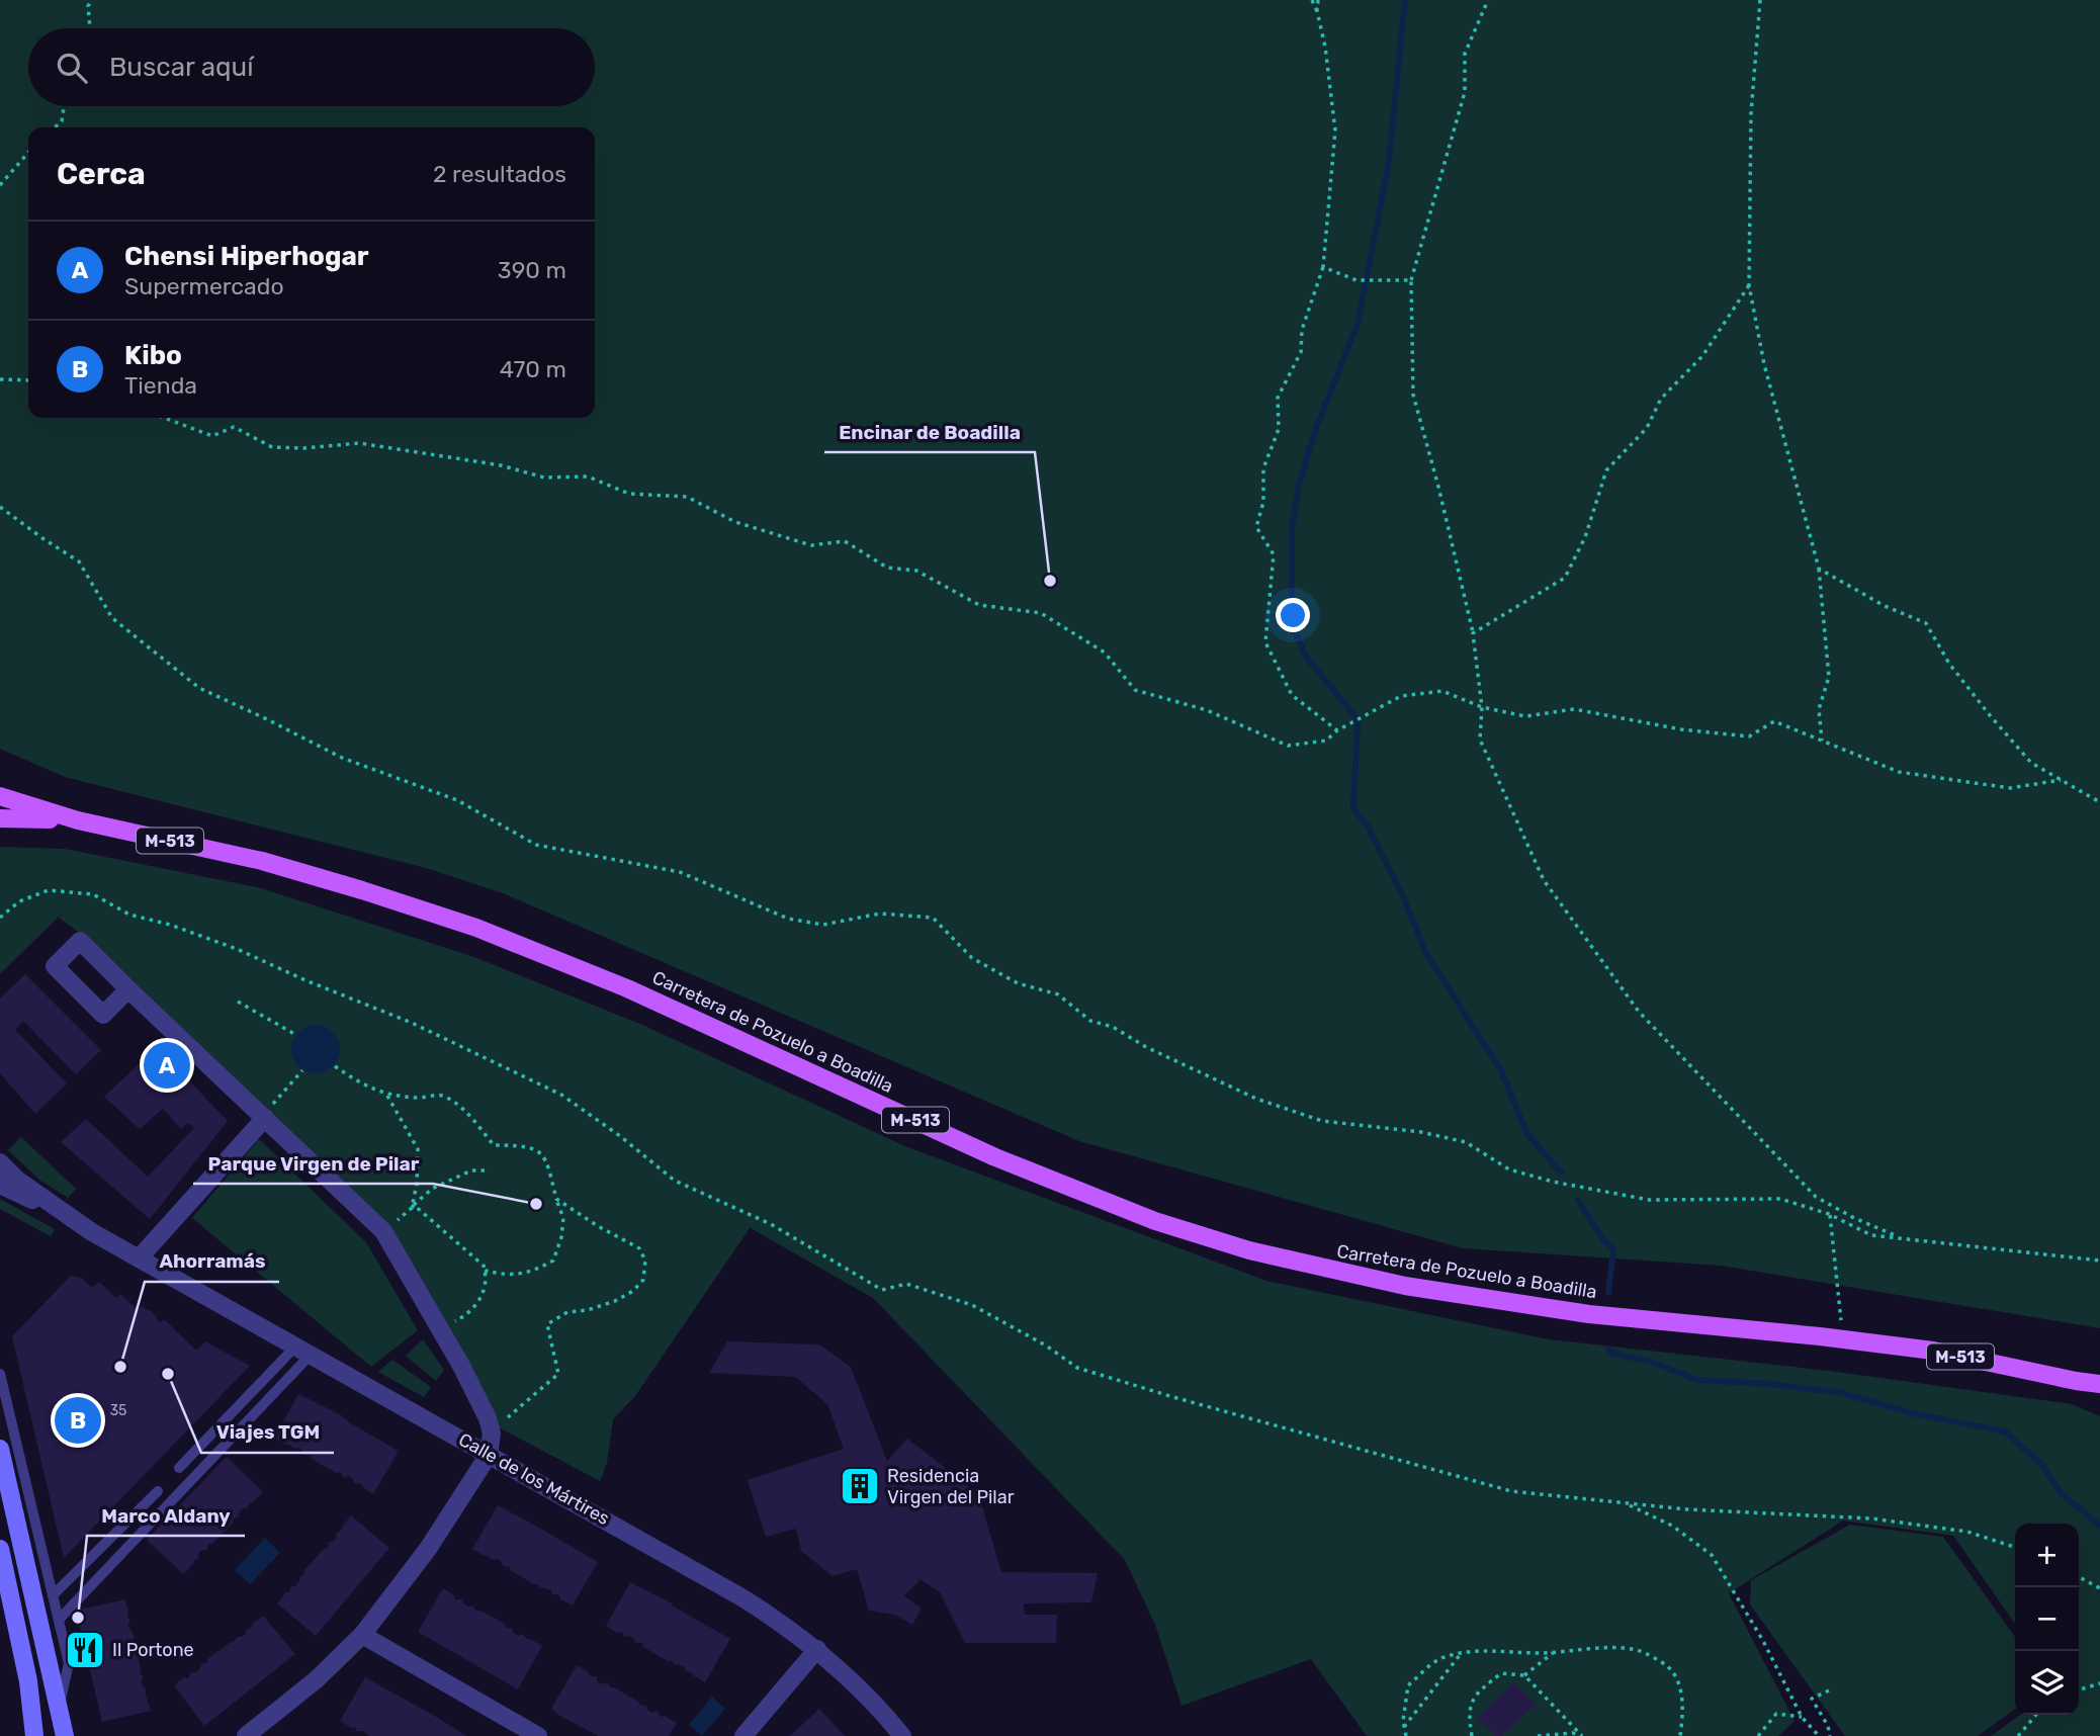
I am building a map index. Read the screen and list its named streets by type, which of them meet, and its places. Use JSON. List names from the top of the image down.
{
  "streets": {
    "main road": ["M-513", "Carretera de Pozuelo a Boadilla"],
    "street": ["Calle de los Mártires"]
  },
  "places": {
    "other": [
      "Encinar de Boadilla",
      "Parque Virgen de Pilar",
      "Ahorramás",
      "Viajes TGM",
      "Marco Aldany"
    ],
    "building": ["Residencia Virgen del Pilar"],
    "restaurant": ["Il Portone"]
  },
  "house_numbers": ["35"],
  "page": {
    "search": "Buscar aquí",
    "heading": ["Cerca", "2 resultados"],
    "list": [
      {
        "mark": "A",
        "name": "Chensi Hiperhogar",
        "note": "Supermercado",
        "value": "390 m"
      },
      {
        "mark": "B",
        "name": "Kibo",
        "note": "Tienda",
        "value": "470 m"
      }
    ],
    "pins": ["A", "B"],
    "map_buttons": ["+", "−"]
  }
}
